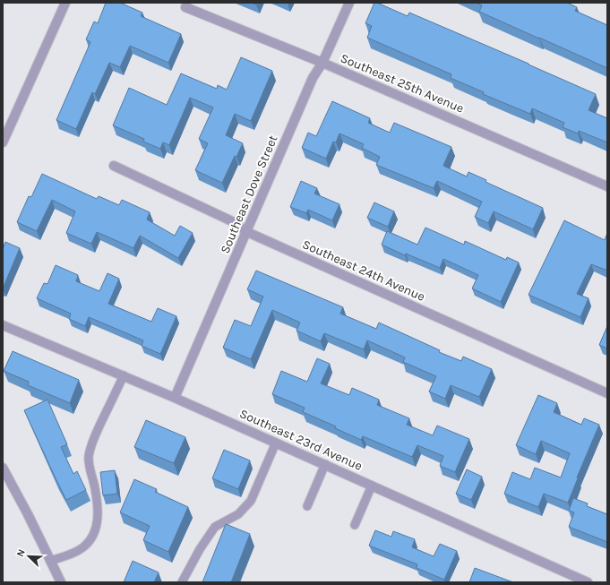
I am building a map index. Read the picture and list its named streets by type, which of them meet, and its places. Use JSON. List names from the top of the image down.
{
  "streets": {
    "street": [
      "Southeast 25th Avenue",
      "Southeast Dove Street",
      "Southeast 24th Avenue",
      "Southeast 23rd Avenue"
    ]
  },
  "crossings": [
    ["Southeast 25th Avenue", "Southeast Dove Street"],
    ["Southeast Dove Street", "Southeast 24th Avenue"],
    ["Southeast Dove Street", "Southeast 23rd Avenue"]
  ],
  "north": "top left"
}
